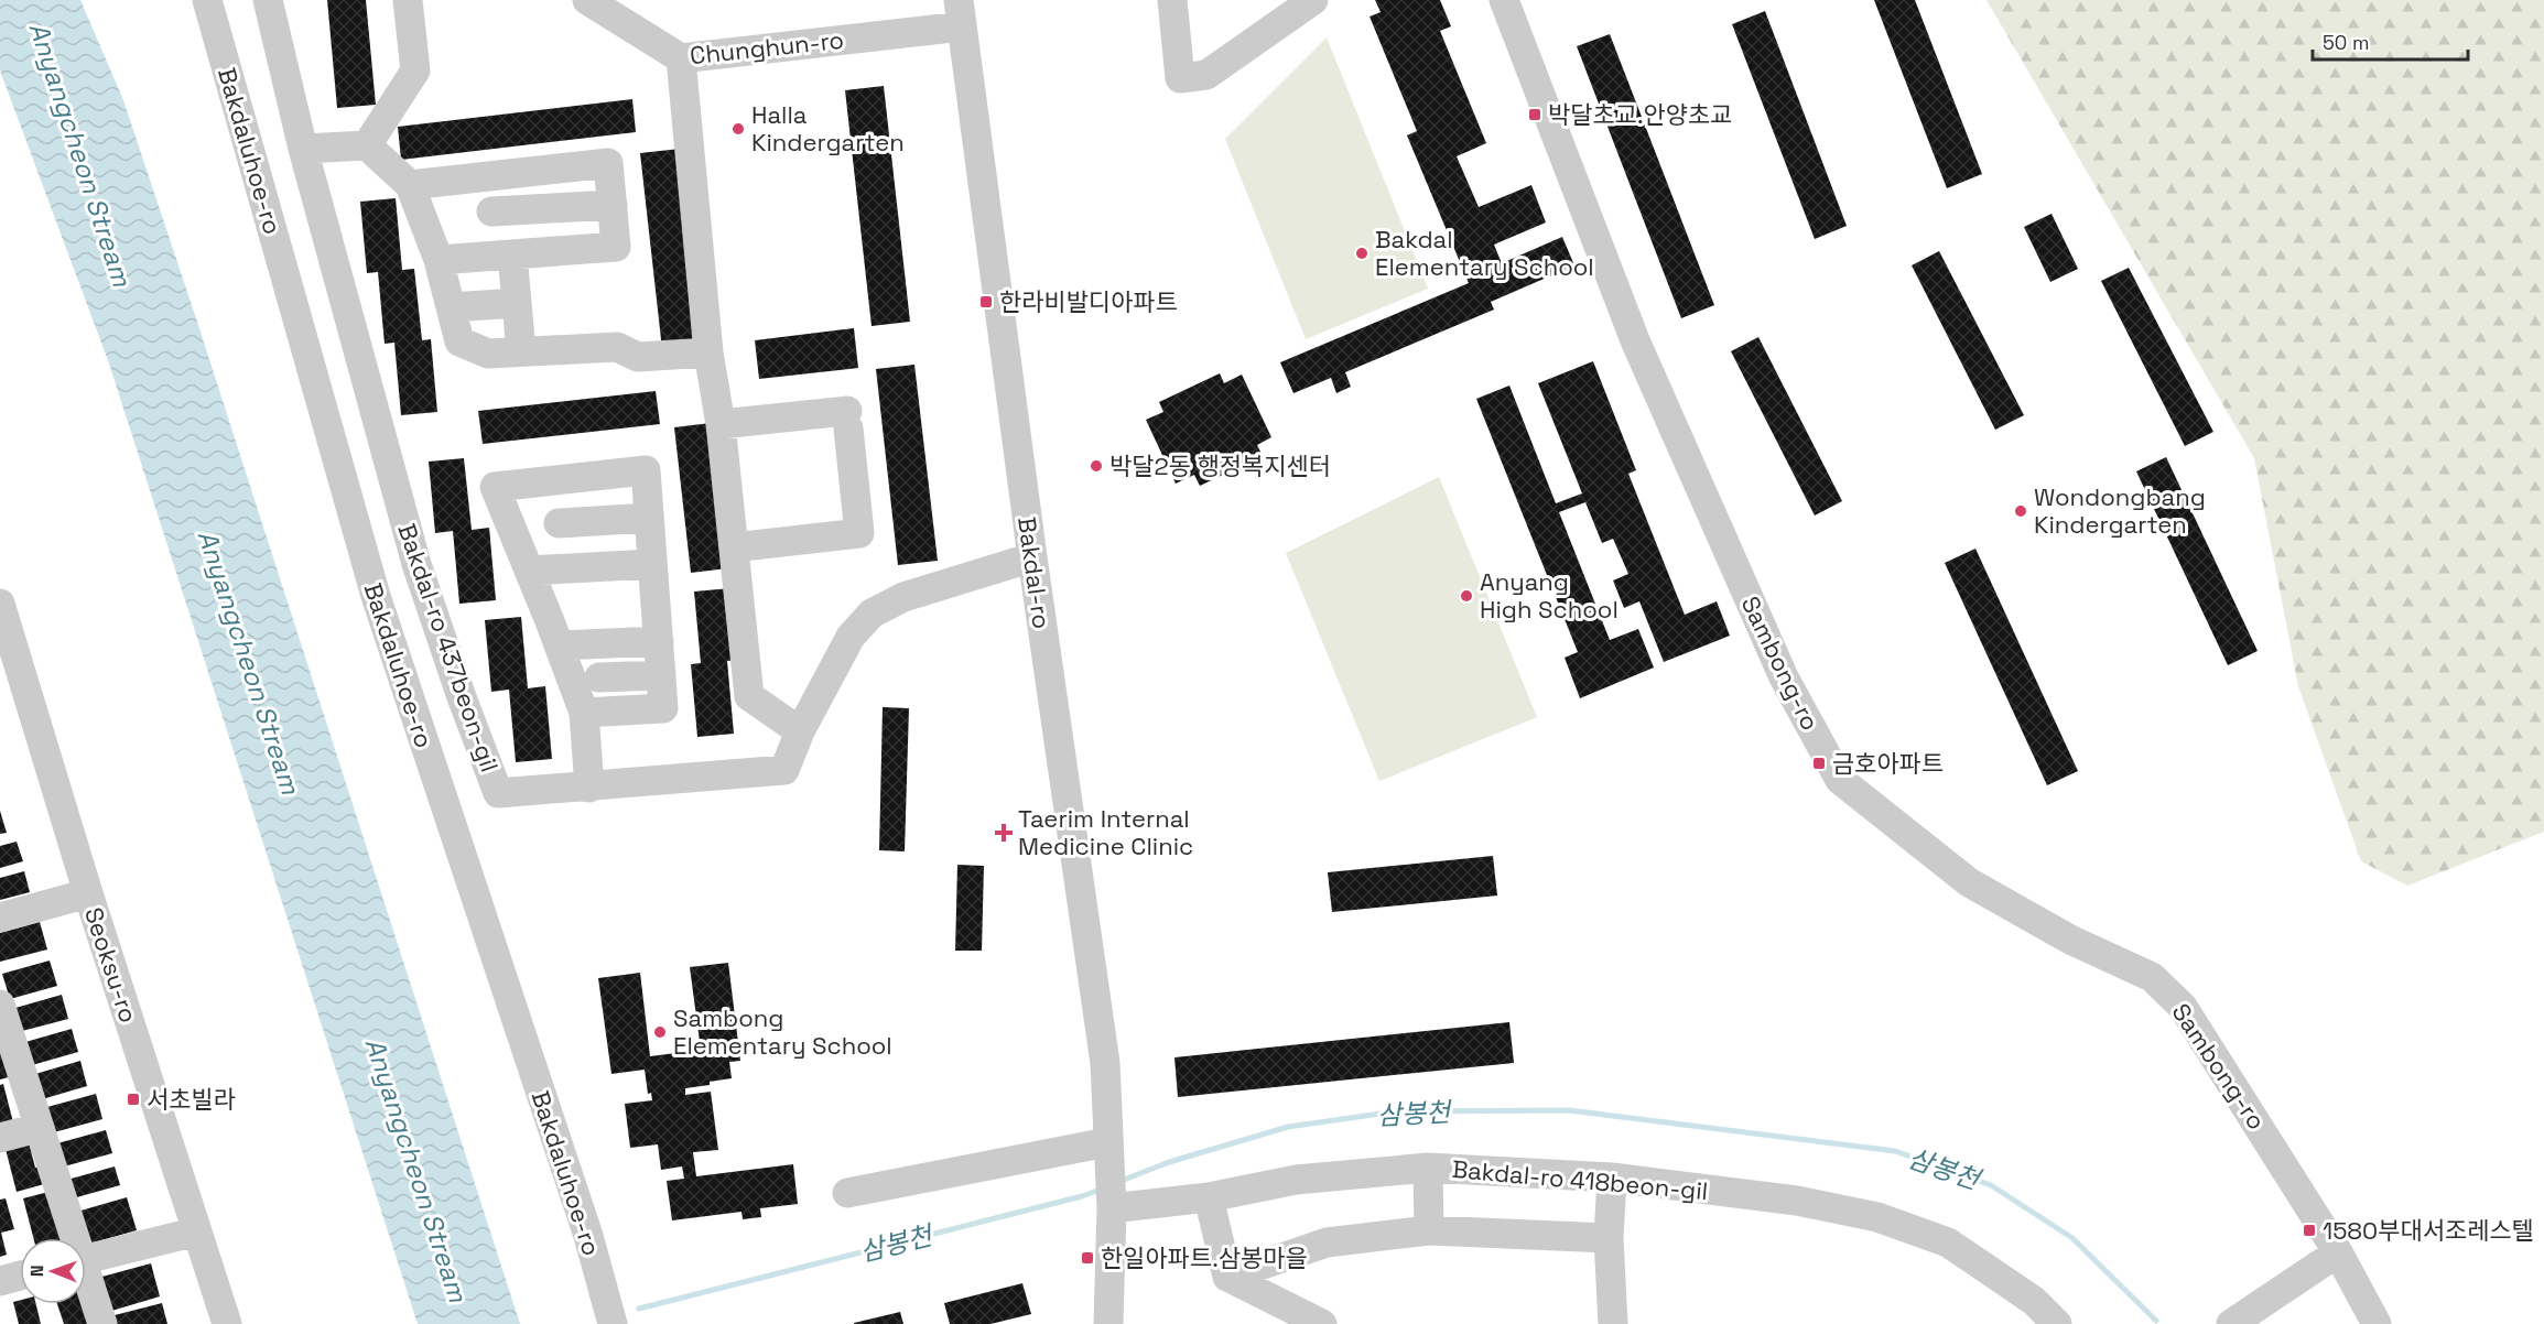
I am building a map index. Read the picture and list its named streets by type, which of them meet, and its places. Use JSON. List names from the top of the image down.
{
  "streets": {
    "street": [
      "Chunghun-ro",
      "Bakdaluhoe-ro",
      "Bakdal-ro",
      "Bakdal-ro 437beon-gil",
      "Sambong-ro",
      "Seoksu-ro",
      "Bakdal-ro 418beon-gil"
    ]
  },
  "crossings": [
    ["Chunghun-ro", "Bakdal-ro"],
    ["Bakdal-ro", "Bakdal-ro 437beon-gil"],
    ["Bakdal-ro", "Bakdal-ro 418beon-gil"]
  ],
  "water": ["Anyangcheon Stream", "삼봉천"],
  "places": {
    "transit": [
      "박달초교.안양초교",
      "한라비발디아파트",
      "금호아파트",
      "서초빌라",
      "1580부대서조레스텔",
      "한일아파트.삼봉마을"
    ],
    "other": [
      "Halla Kindergarten",
      "Bakdal Elementary School",
      "박달2동 행정복지센터",
      "Wondongbang Kindergarten",
      "Anyang High School",
      "Sambong Elementary School"
    ],
    "health": ["Taerim Internal Medicine Clinic"]
  },
  "scale_bar": "50 m",
  "north": "left"
}
